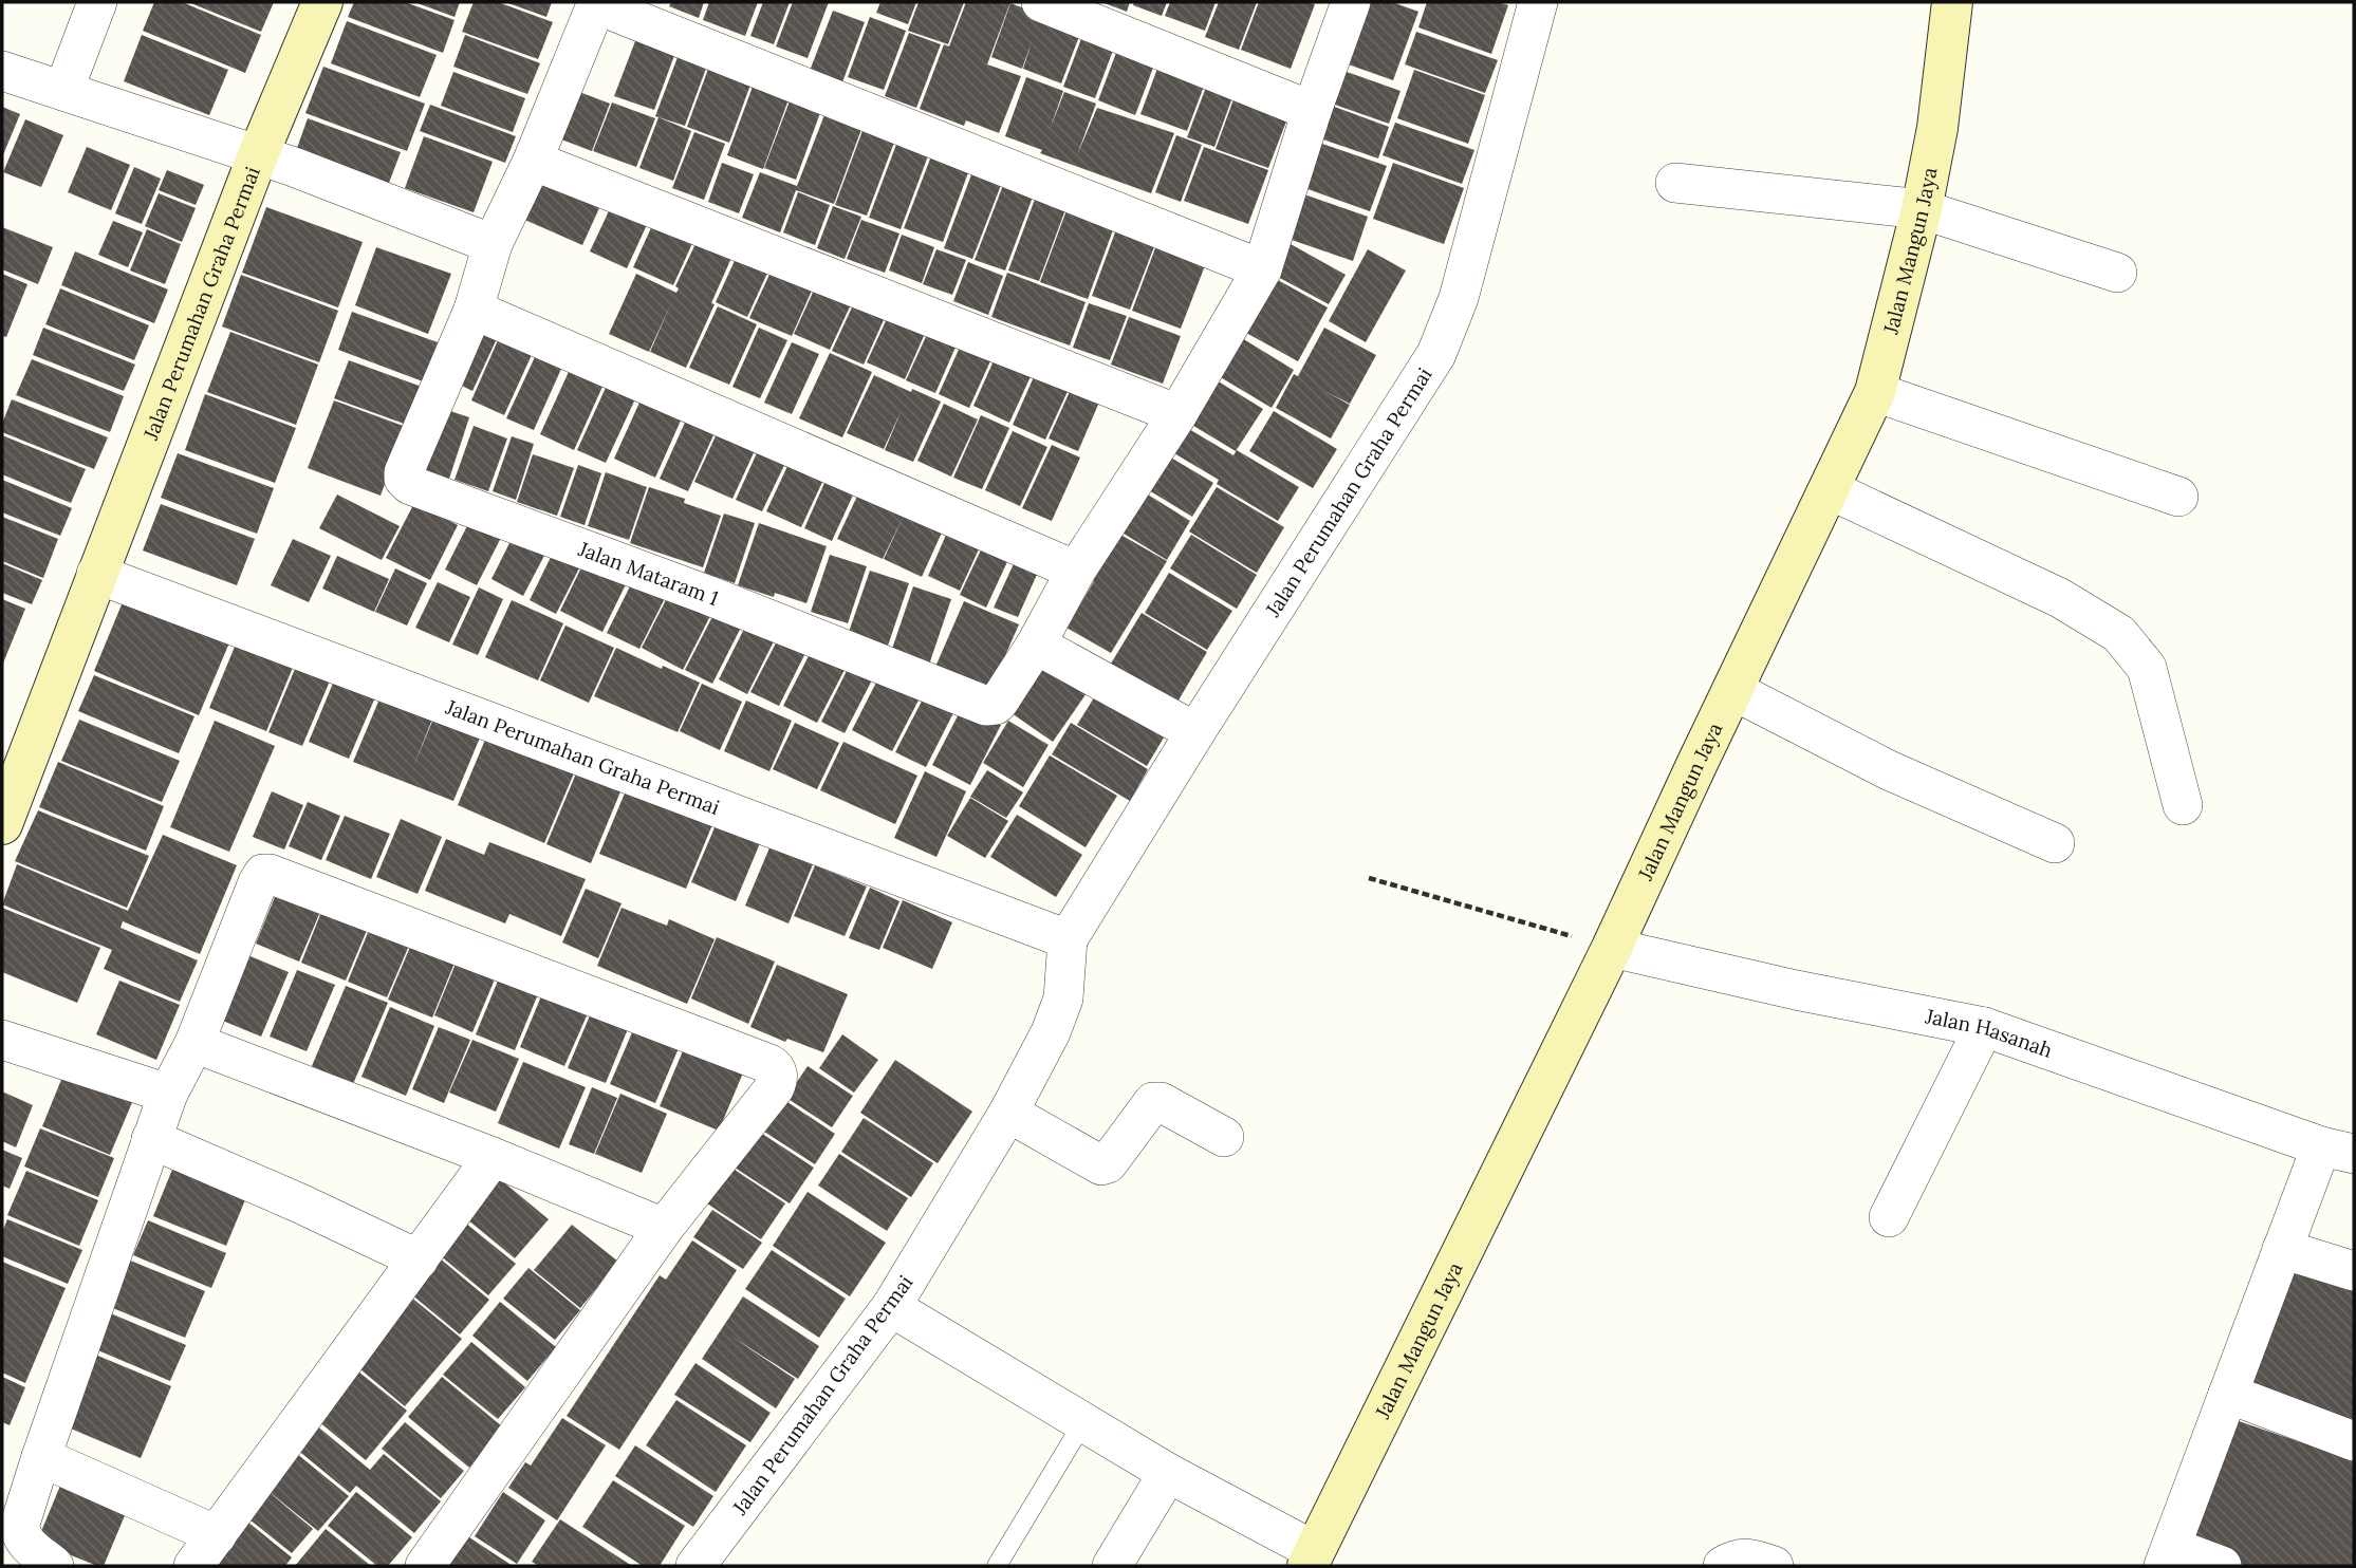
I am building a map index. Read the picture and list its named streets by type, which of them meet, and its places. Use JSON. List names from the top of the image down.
{
  "streets": {
    "street": [
      "Jalan Mangun Jaya",
      "Jalan Perumahan Graha Permai",
      "Jalan Mataram 1",
      "Jalan Hasanah"
    ]
  },
  "crossings": [
    ["Jalan Mangun Jaya", "Jalan Hasanah"],
    ["Jalan Perumahan Graha Permai", "Jalan Mataram 1"]
  ]
}
